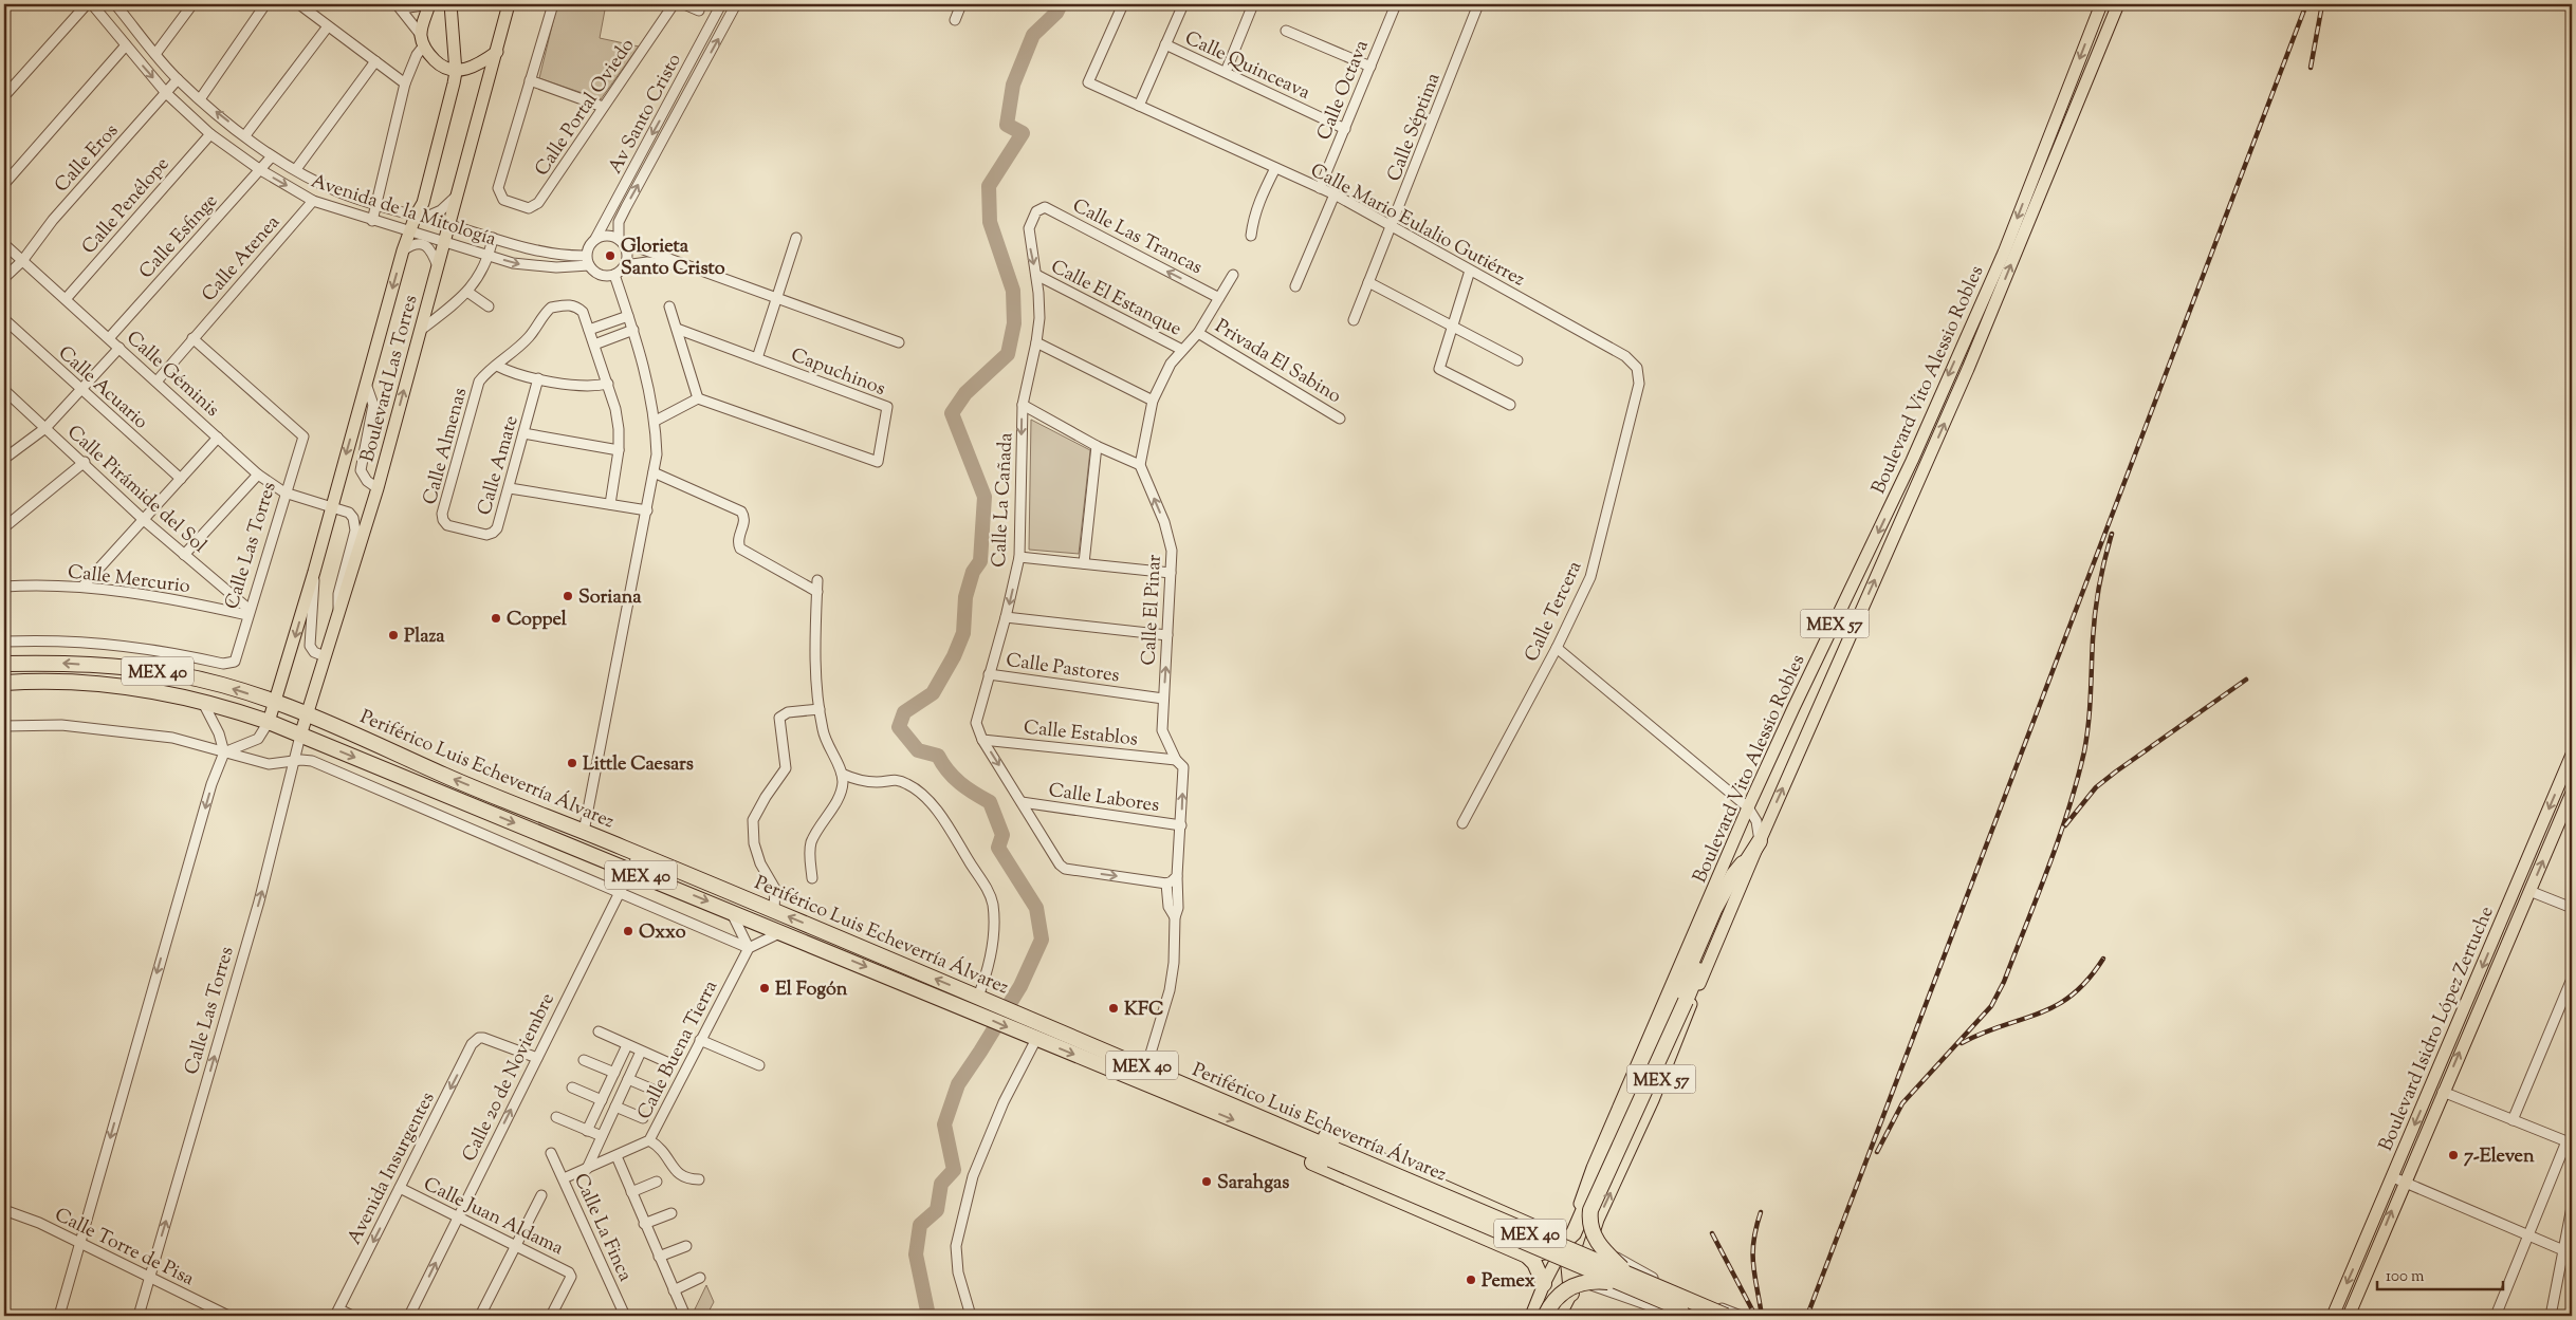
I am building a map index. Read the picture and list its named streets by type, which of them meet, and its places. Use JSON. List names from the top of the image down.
{
  "streets": {
    "highway": ["MEX 40", "Periférico Luis Echeverría Álvarez"],
    "main road": [
      "Boulevard Las Torres",
      "Boulevard Vito Alessio Robles",
      "Calle Las Torres",
      "MEX 57",
      "Boulevard Isidro López Zertuche"
    ],
    "street": [
      "Calle Quinceava",
      "Calle Octava",
      "Calle Portal Oviedo",
      "Av Santo Cristo",
      "Calle Séptima",
      "Calle Eros",
      "Calle Penélope",
      "Avenida de la Mitología",
      "Calle Mario Eulalio Gutiérrez",
      "Calle Esfinge",
      "Calle Las Trancas",
      "Calle Atenea",
      "Calle El Estanque",
      "Privada El Sabino",
      "Capuchinos",
      "Calle Géminis",
      "Calle Acuario",
      "Calle Almenas",
      "Calle Amate",
      "Calle Pirámide del Sol",
      "Calle La Cañada",
      "Calle Mercurio",
      "Calle El Pinar",
      "Calle Tercera",
      "Calle Pastores",
      "Calle Establos",
      "Calle Labores",
      "Calle Buena Tierra",
      "Calle 20 de Noviembre",
      "Avenida Insurgentes",
      "Calle Juan Aldama",
      "Calle La Finca",
      "Calle Torre de Pisa"
    ]
  },
  "crossings": [
    ["Calle Quinceava", "Calle Octava"],
    ["Calle Octava", "Calle Mario Eulalio Gutiérrez"],
    ["Av Santo Cristo", "Avenida de la Mitología"],
    ["Calle Séptima", "Calle Mario Eulalio Gutiérrez"],
    ["Calle Eros", "Avenida de la Mitología"],
    ["Calle Eros", "Calle Géminis"],
    ["Calle Penélope", "Avenida de la Mitología"],
    ["Calle Penélope", "Calle Géminis"],
    ["Avenida de la Mitología", "Calle Esfinge"],
    ["Avenida de la Mitología", "Calle Atenea"],
    ["Avenida de la Mitología", "Boulevard Las Torres"],
    ["Calle Mario Eulalio Gutiérrez", "Calle Tercera"],
    ["Calle Esfinge", "Calle Géminis"],
    ["Calle Las Trancas", "Calle La Cañada"],
    ["Calle Atenea", "Calle Géminis"],
    ["Calle Atenea", "Calle Las Torres"],
    ["Calle El Estanque", "Calle La Cañada"],
    ["Calle Géminis", "Boulevard Las Torres"],
    ["Calle Géminis", "Calle Las Torres"],
    ["Boulevard Las Torres", "Calle Las Torres"],
    ["Boulevard Las Torres", "Periférico Luis Echeverría Álvarez"],
    ["Calle Almenas", "Calle Amate"],
    ["Calle Pirámide del Sol", "Calle Las Torres"],
    ["Calle Pirámide del Sol", "Calle Mercurio"],
    ["Calle La Cañada", "Calle El Pinar"],
    ["Calle La Cañada", "Calle Pastores"],
    ["Calle La Cañada", "Calle Establos"],
    ["Calle La Cañada", "Calle Labores"],
    ["Calle Las Torres", "Calle Mercurio"],
    ["Calle Las Torres", "Periférico Luis Echeverría Álvarez"],
    ["Calle Las Torres", "Calle Torre de Pisa"],
    ["Calle El Pinar", "Calle Pastores"],
    ["Calle El Pinar", "Calle Establos"],
    ["Calle El Pinar", "Periférico Luis Echeverría Álvarez"],
    ["Calle El Pinar", "Calle Labores"],
    ["Periférico Luis Echeverría Álvarez", "Calle 20 de Noviembre"],
    ["Calle Buena Tierra", "Calle La Finca"],
    ["Calle 20 de Noviembre", "Avenida Insurgentes"],
    ["Calle 20 de Noviembre", "Calle Juan Aldama"],
    ["Avenida Insurgentes", "Calle Juan Aldama"]
  ],
  "one_way": [
    "Calle Las Trancas",
    "Calle La Cañada",
    "Calle El Pinar",
    "Avenida Insurgentes"
  ],
  "places": [
    "Glorieta Santo Cristo",
    "Soriana",
    "Coppel",
    "Plaza",
    "Little Caesars",
    "Oxxo",
    "El Fogón",
    "KFC",
    "7-Eleven",
    "Sarahgas",
    "Pemex"
  ],
  "scale_bar": "100 m"
}
